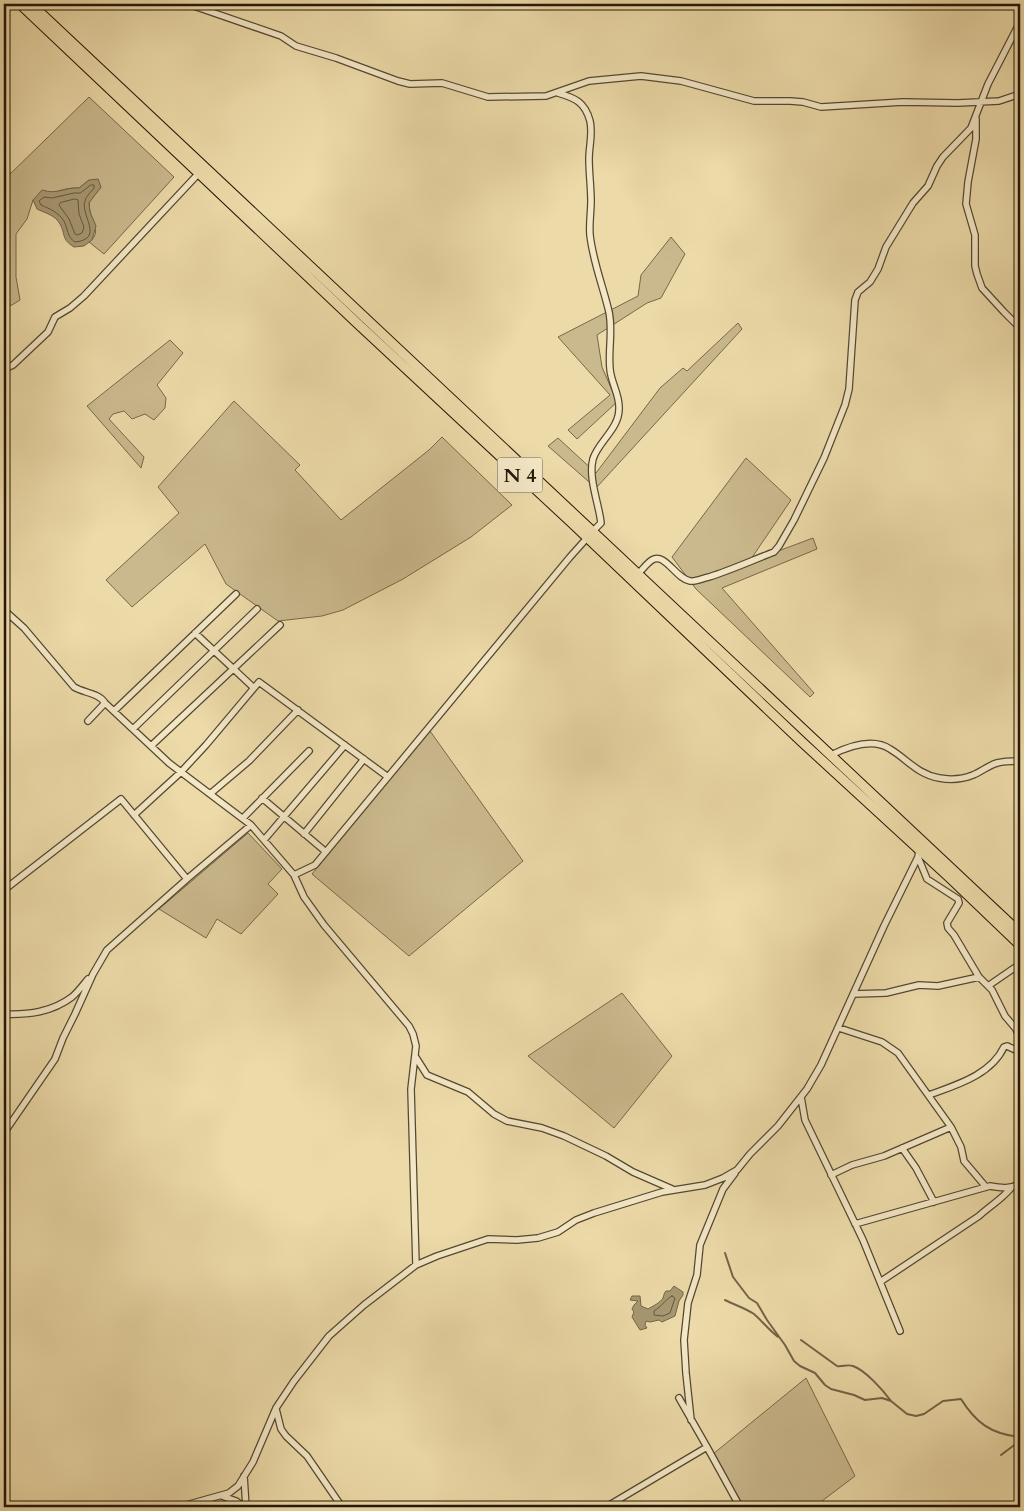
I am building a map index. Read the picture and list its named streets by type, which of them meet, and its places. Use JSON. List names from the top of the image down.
{
  "streets": {
    "highway": ["N 4"]
  }
}
